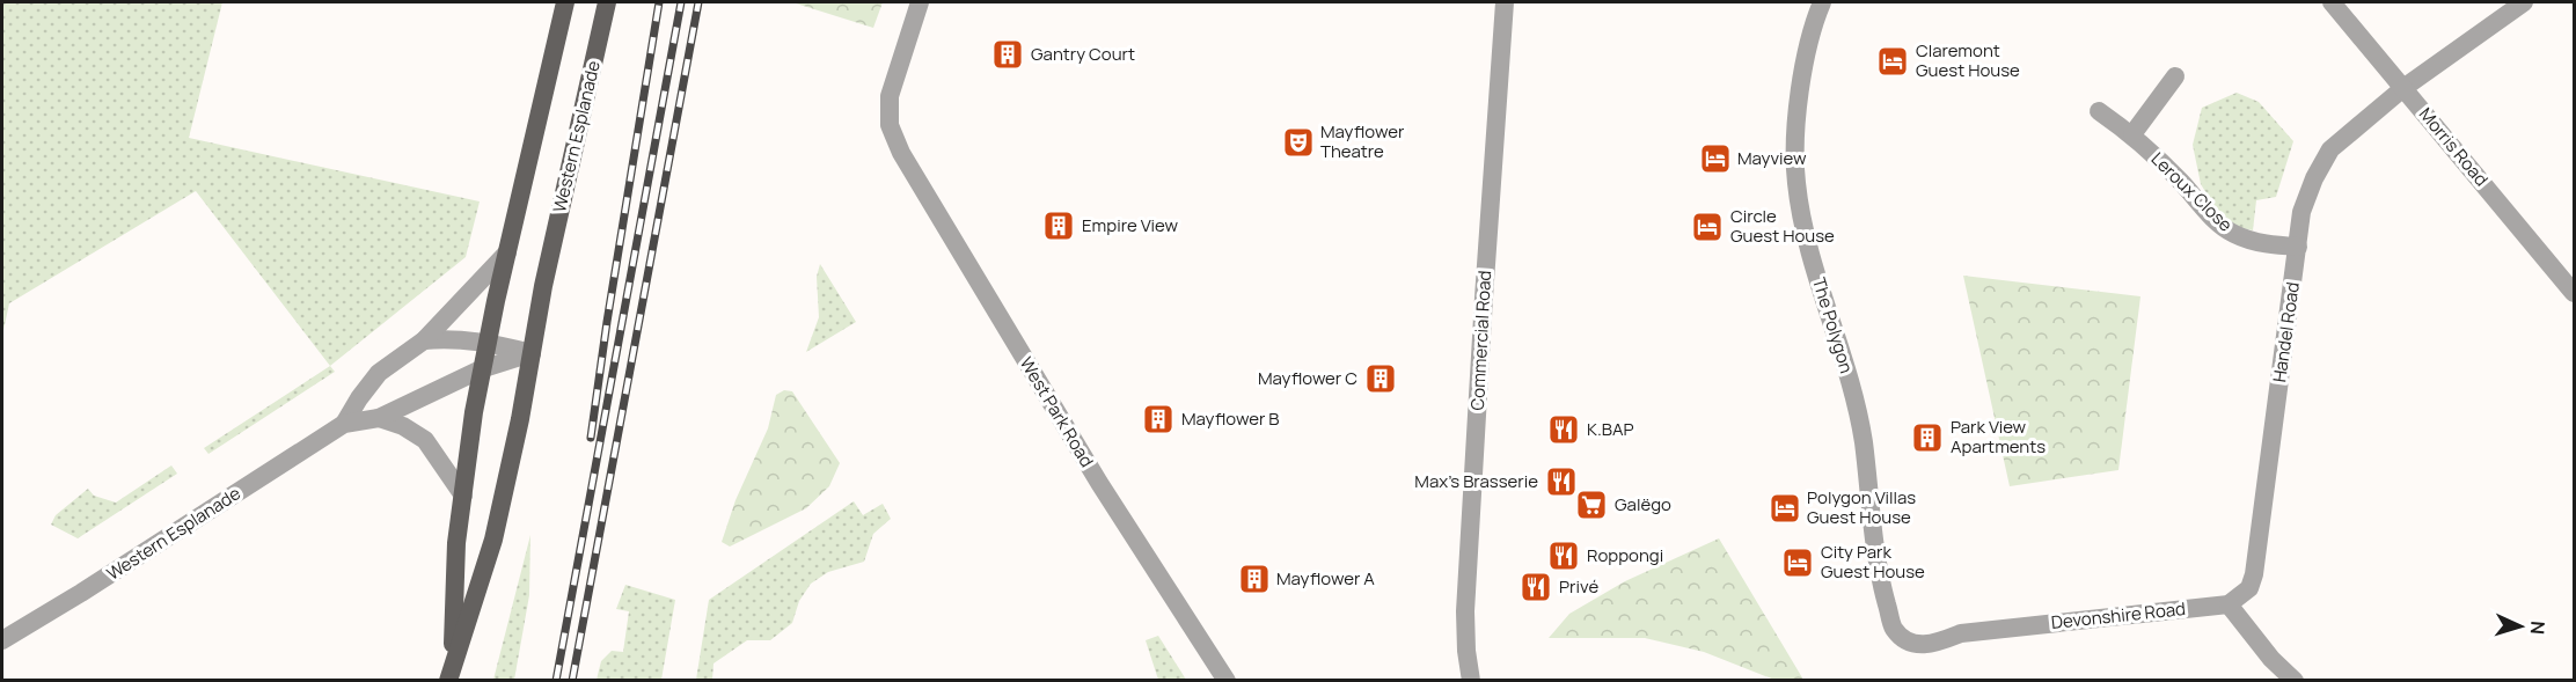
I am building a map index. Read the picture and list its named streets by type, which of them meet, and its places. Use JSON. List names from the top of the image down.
{
  "streets": {
    "main road": ["Western Esplanade"],
    "street": [
      "Morris Road",
      "Leroux Close",
      "The Polygon",
      "Handel Road",
      "Commercial Road",
      "West Park Road",
      "Devonshire Road"
    ]
  },
  "crossings": [
    ["Morris Road", "Handel Road"],
    ["Leroux Close", "Handel Road"],
    ["The Polygon", "Devonshire Road"],
    ["Handel Road", "Devonshire Road"]
  ],
  "places": {
    "building": [
      "Gantry Court",
      "Empire View",
      "Mayflower C",
      "Mayflower B",
      "Park View Apartments",
      "Mayflower A"
    ],
    "hotel": [
      "Claremont Guest House",
      "Mayview",
      "Circle Guest House",
      "Polygon Villas Guest House",
      "City Park Guest House"
    ],
    "theatre": ["Mayflower Theatre"],
    "restaurant": [
      "K.BAP",
      "Max's Brasserie",
      "Roppongi",
      "Privé"
    ],
    "supermarket": ["Galëgo"]
  },
  "north": "right"
}
